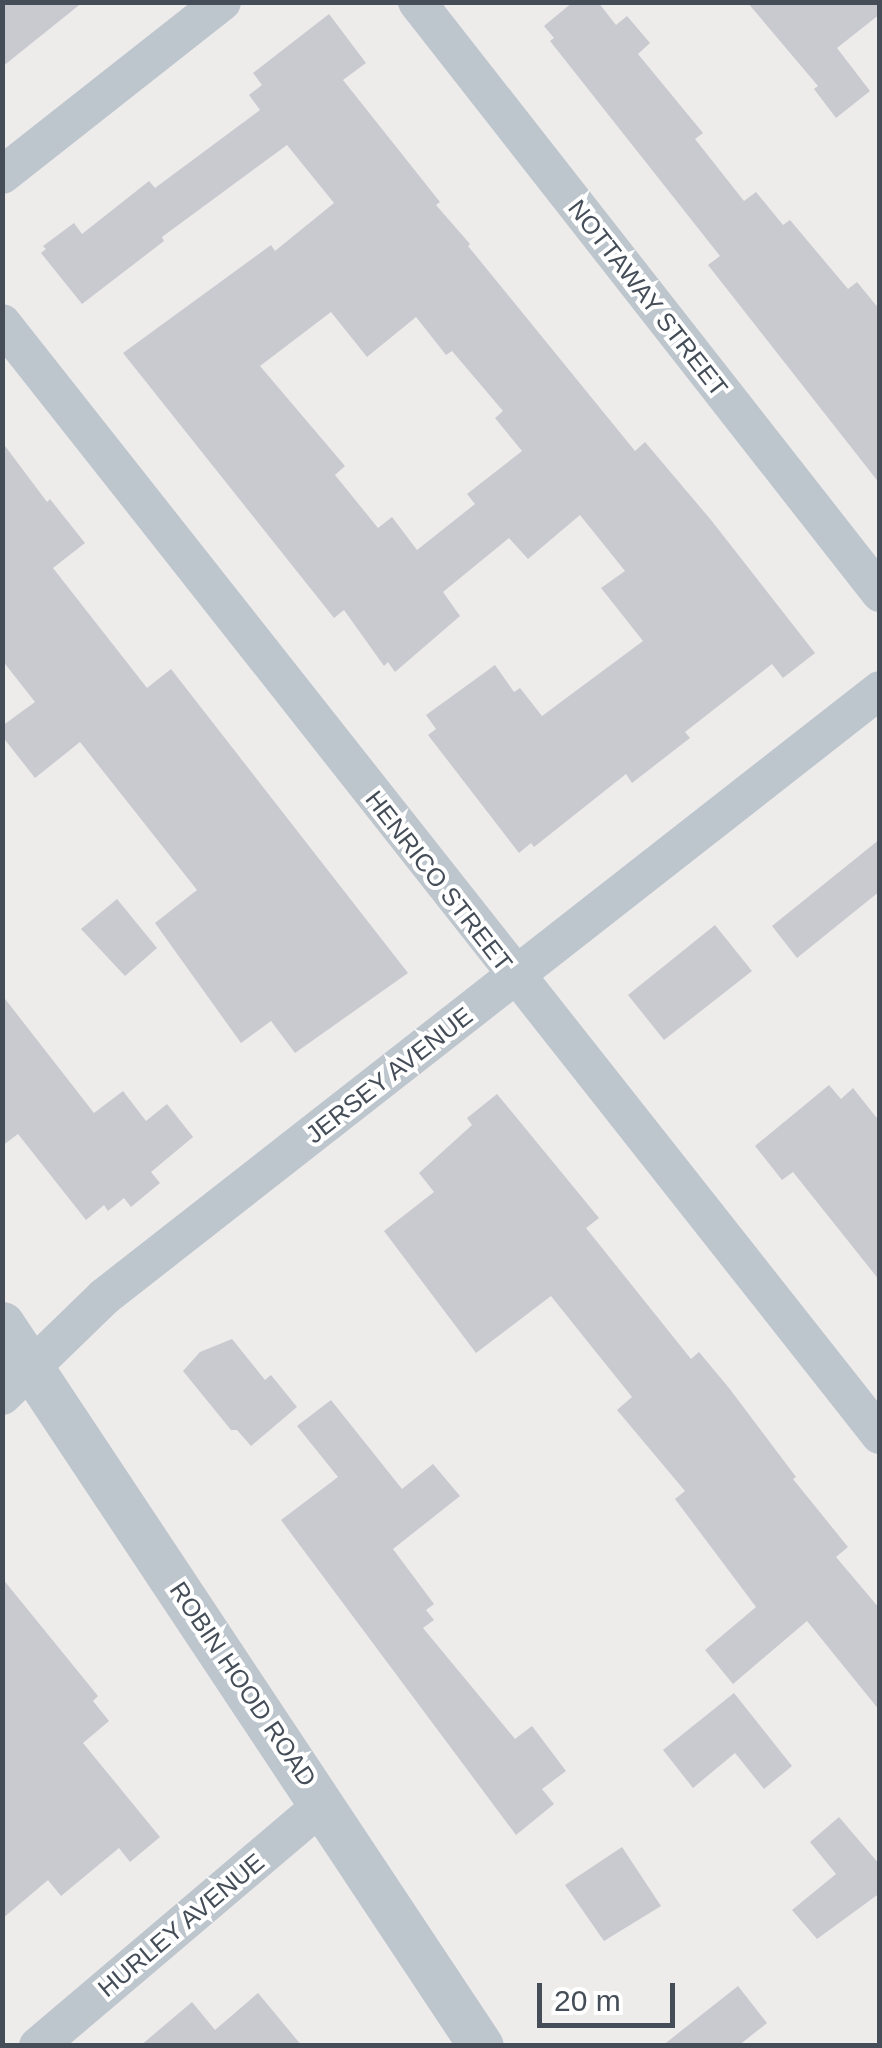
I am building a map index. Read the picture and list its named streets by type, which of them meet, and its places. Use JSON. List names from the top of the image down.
{
  "streets": {
    "street": [
      "NOTTAWAY STREET",
      "HENRICO STREET",
      "JERSEY AVENUE",
      "ROBIN HOOD ROAD",
      "HURLEY AVENUE"
    ]
  },
  "crossings": [
    ["HENRICO STREET", "JERSEY AVENUE"],
    ["JERSEY AVENUE", "ROBIN HOOD ROAD"],
    ["ROBIN HOOD ROAD", "HURLEY AVENUE"]
  ],
  "scale_bar": "20 m"
}
